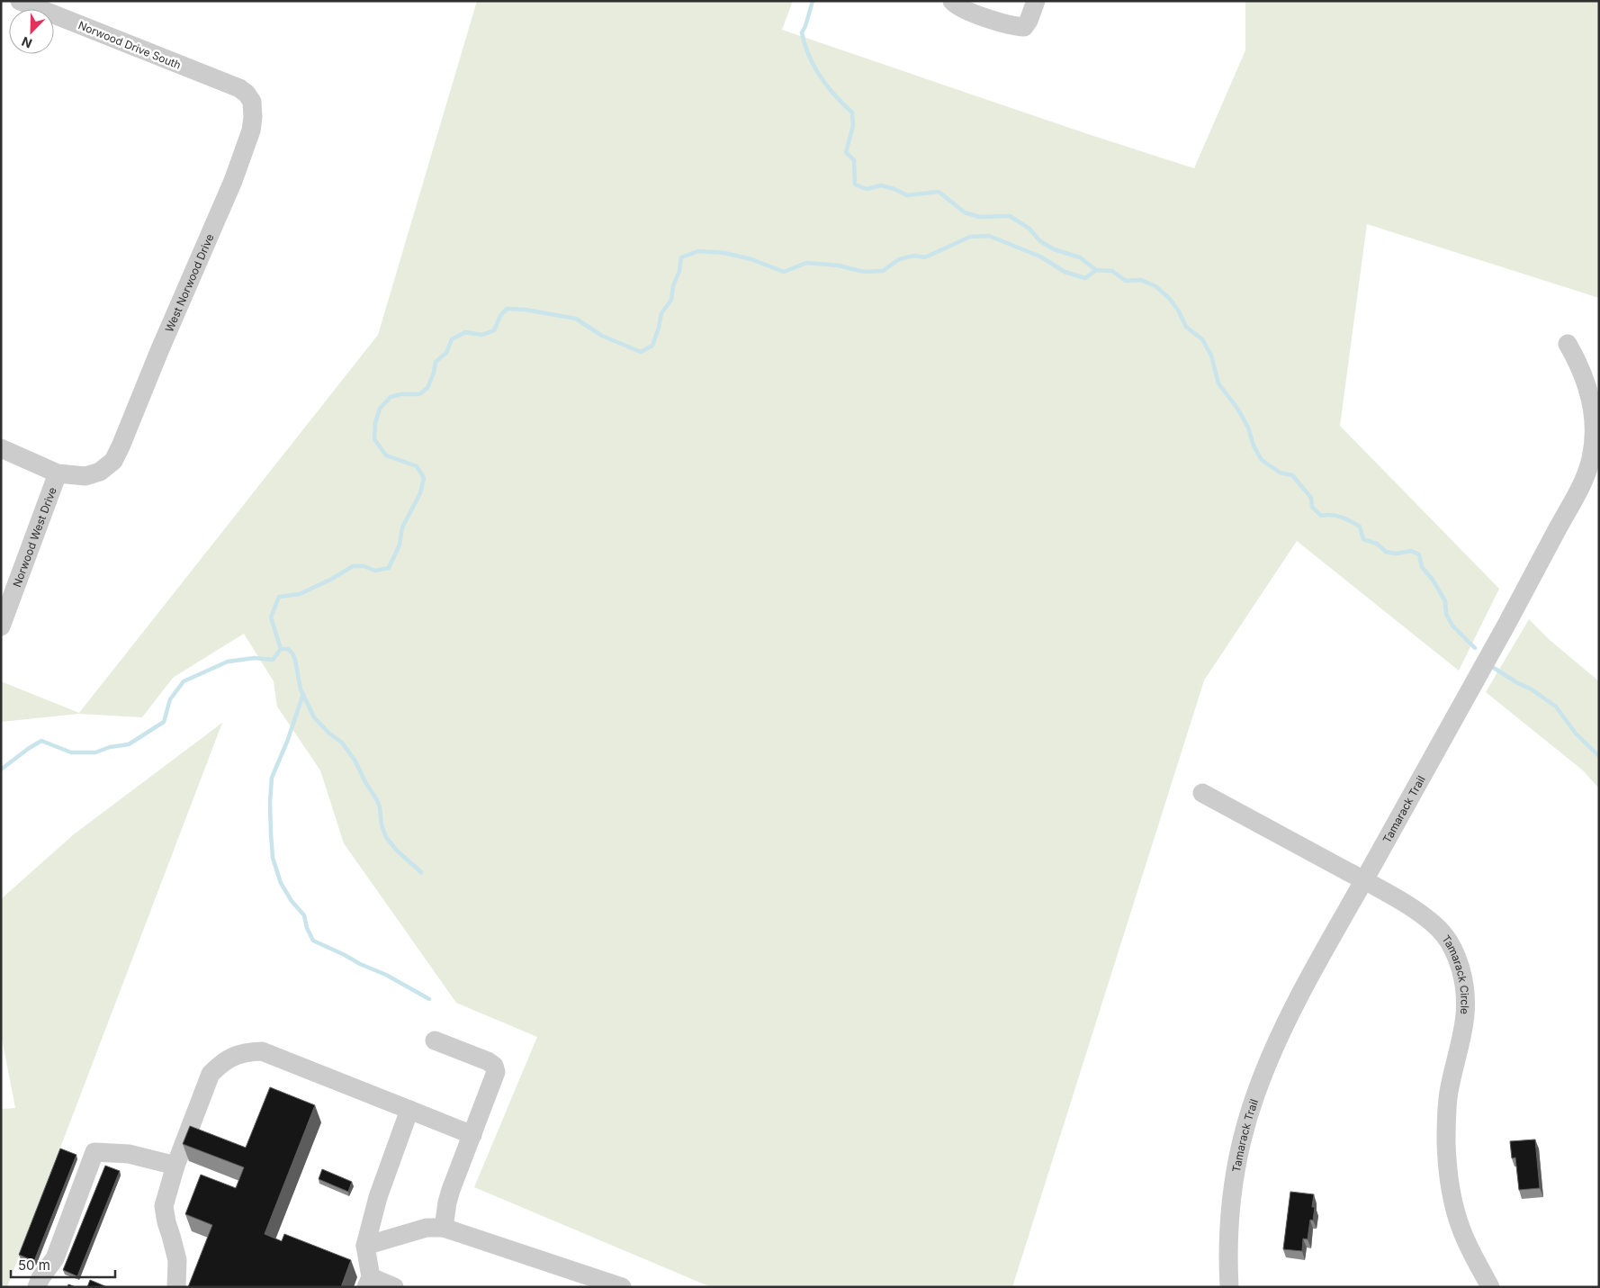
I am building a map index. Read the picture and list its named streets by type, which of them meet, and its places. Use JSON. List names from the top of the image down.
{
  "streets": {
    "street": [
      "Norwood Drive South",
      "West Norwood Drive",
      "Norwood West Drive",
      "Tamarack Trail",
      "Tamarack Circle"
    ]
  },
  "crossings": [
    ["Norwood Drive South", "West Norwood Drive"],
    ["West Norwood Drive", "Norwood West Drive"],
    ["Tamarack Trail", "Tamarack Circle"]
  ],
  "scale_bar": "50 m",
  "north": "bottom left"
}
